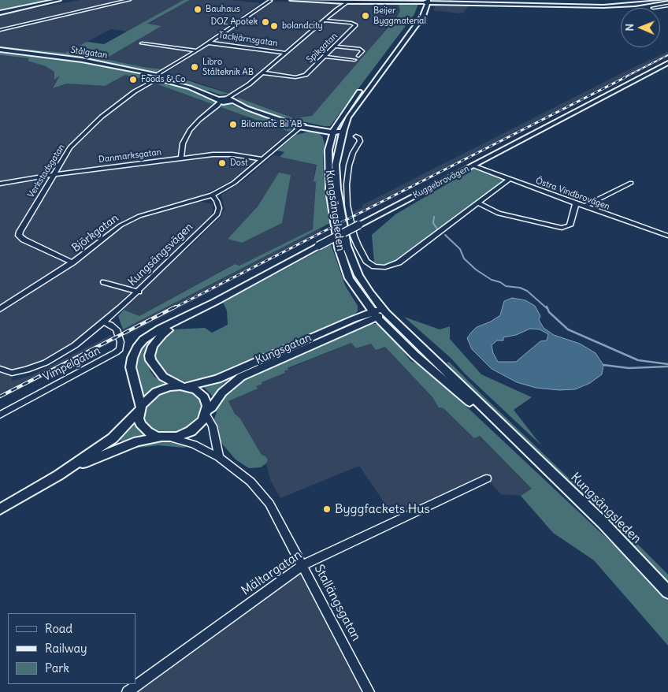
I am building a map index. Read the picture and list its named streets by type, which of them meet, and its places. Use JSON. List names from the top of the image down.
{
  "streets": {
    "main road": [
      "Stålgatan",
      "Kuggebrovägen",
      "Kungsängsleden",
      "Kungsgatan"
    ],
    "street": [
      "Tackjärnsgatan",
      "Spikgatan",
      "Danmarksgatan",
      "Verkstadsgatan",
      "Östra Vindbrovägen",
      "Björkgatan",
      "Kungsängsvägen",
      "Vimpelgatan",
      "Mältargatan",
      "Stallängsgatan"
    ]
  },
  "crossings": [
    ["Tackjärnsgatan", "Verkstadsgatan"],
    ["Stålgatan", "Verkstadsgatan"],
    ["Stålgatan", "Kungsängsleden"],
    ["Danmarksgatan", "Verkstadsgatan"],
    ["Verkstadsgatan", "Björkgatan"],
    ["Kuggebrovägen", "Östra Vindbrovägen"],
    ["Kuggebrovägen", "Kungsgatan"],
    ["Kuggebrovägen", "Stallängsgatan"],
    ["Kungsängsleden", "Kungsgatan"],
    ["Björkgatan", "Kungsängsvägen"],
    ["Kungsängsvägen", "Vimpelgatan"],
    ["Kungsgatan", "Stallängsgatan"],
    ["Mältargatan", "Stallängsgatan"]
  ],
  "places": [
    "Bauhaus",
    "Beijer Byggmaterial",
    "DOZ Apotek",
    "bolandcity",
    "Libro Stålteknik AB",
    "Foods & Co",
    "Bilomatic Bil AB",
    "Dost",
    "Byggfackets Hus"
  ],
  "legend": ["Road", "Railway", "Park"],
  "north": "left"
}
